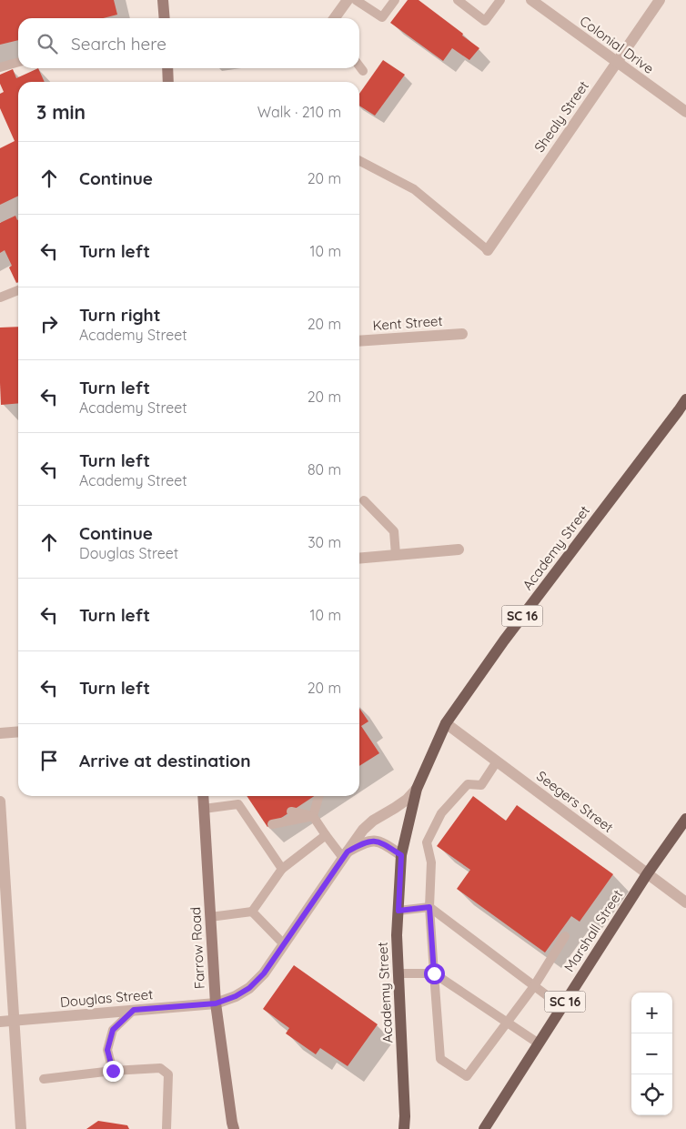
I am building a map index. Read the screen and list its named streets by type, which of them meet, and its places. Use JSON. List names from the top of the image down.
{
  "streets": {
    "main road": [
      "Academy Street",
      "SC 16",
      "Marshall Street",
      "Farrow Road"
    ],
    "street": [
      "Colonial Drive",
      "Shealy Street",
      "Kent Street",
      "Seegers Street",
      "Douglas Street"
    ]
  },
  "crossings": [
    ["Colonial Drive", "Shealy Street"],
    ["Academy Street", "Seegers Street"],
    ["Academy Street", "Farrow Road"],
    ["Academy Street", "Douglas Street"],
    ["Seegers Street", "Marshall Street"],
    ["Farrow Road", "Douglas Street"]
  ],
  "page": {
    "search": "Search here",
    "heading": ["3 min", "Walk · 210 m"],
    "list": [
      ["Continue", "20 m"],
      ["Turn left", "10 m"],
      ["Turn right", "Academy Street", "20 m"],
      ["Turn left", "Academy Street", "20 m"],
      ["Turn left", "Academy Street", "80 m"],
      ["Continue", "Douglas Street", "30 m"],
      ["Turn left", "10 m"],
      ["Turn left", "20 m"],
      "Arrive at destination"
    ],
    "map_buttons": ["+", "−"]
  }
}
